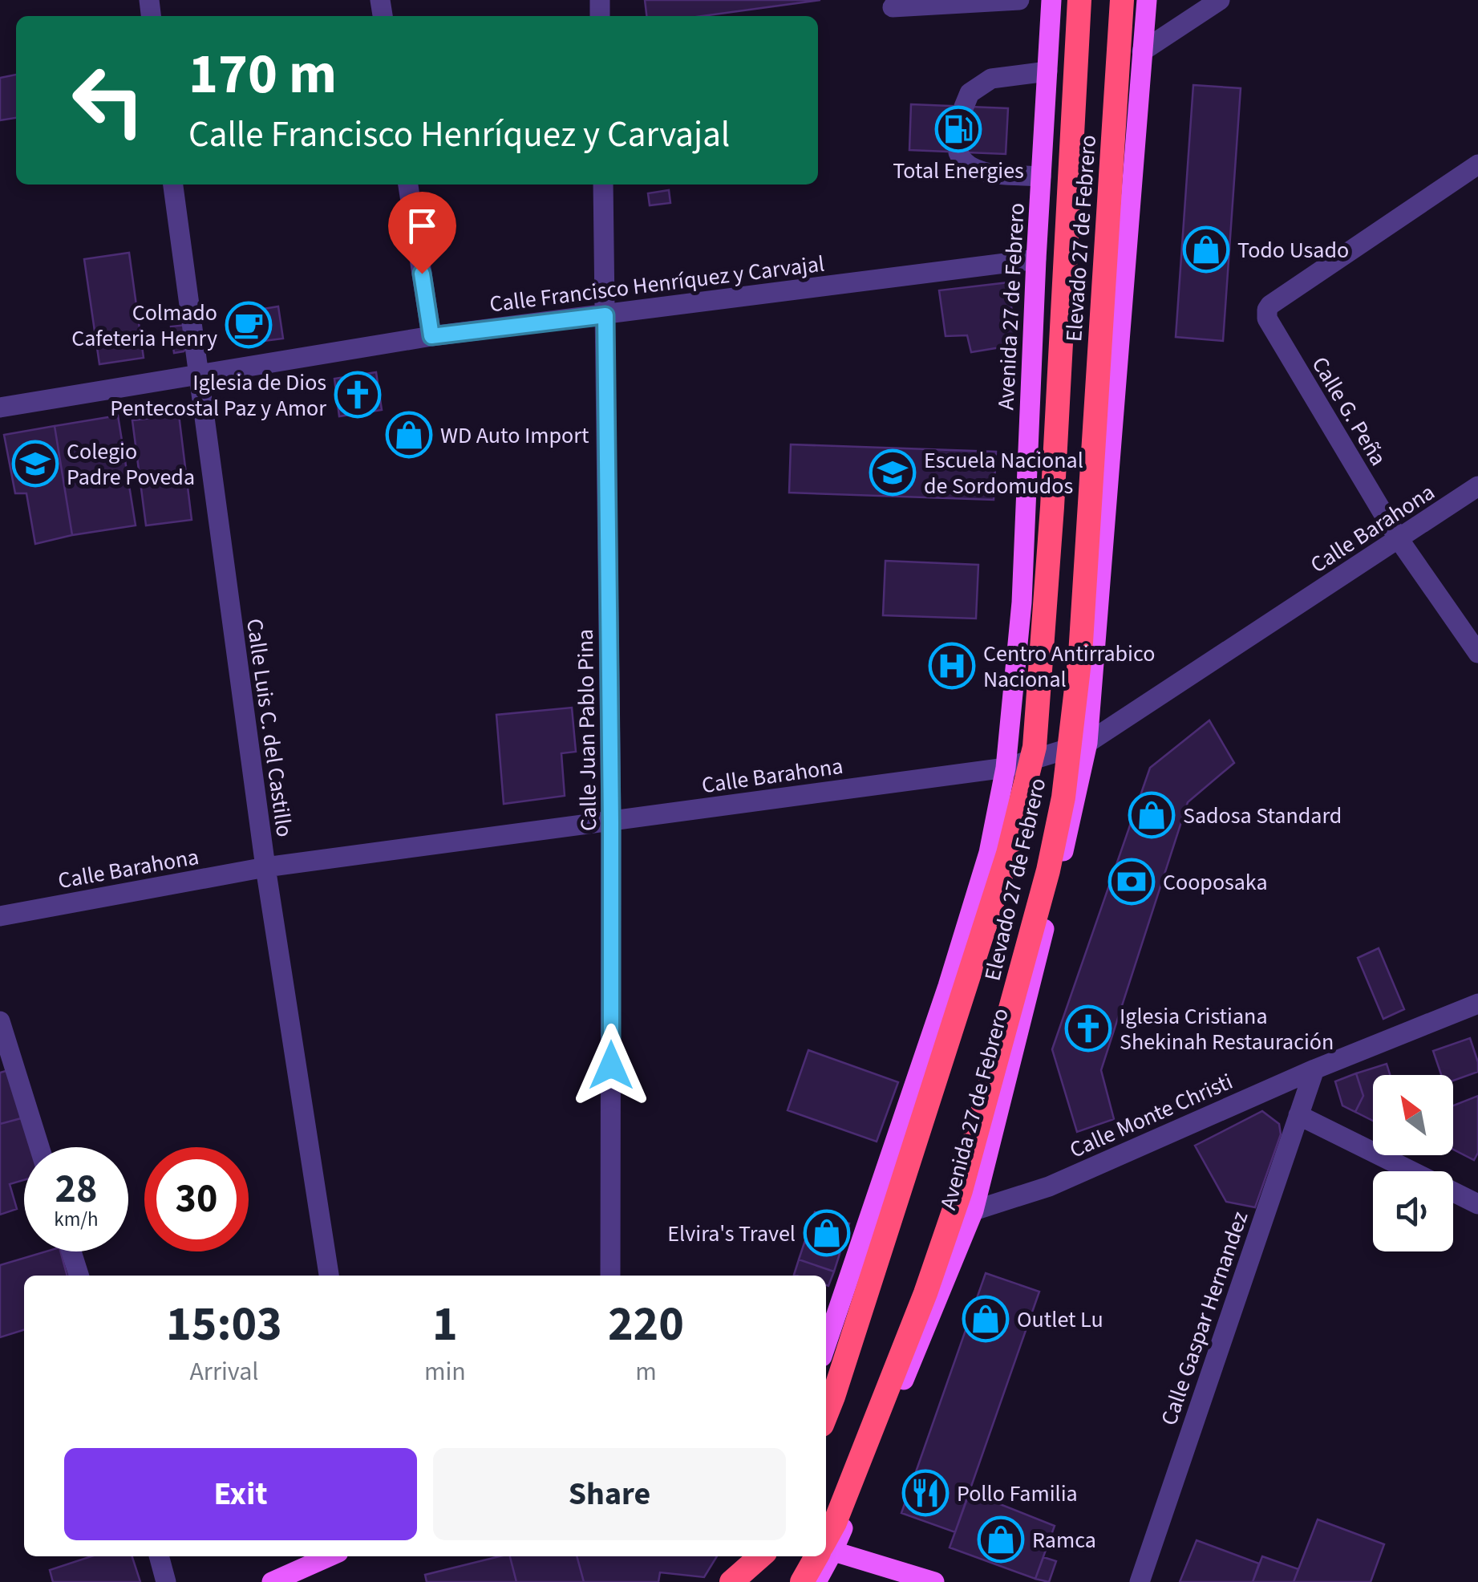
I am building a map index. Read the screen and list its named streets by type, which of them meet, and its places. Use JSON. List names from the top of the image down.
{
  "streets": {
    "highway": ["Elevado 27 de Febrero"],
    "main road": ["Avenida 27 de Febrero"],
    "street": [
      "Calle Francisco Henríquez y Carvajal",
      "Calle G. Peña",
      "Calle Barahona",
      "Calle Luis C. del Castillo",
      "Calle Juan Pablo Pina",
      "Calle Monte Christi",
      "Calle Gaspar Hernandez"
    ]
  },
  "crossings": [
    ["Calle Francisco Henríquez y Carvajal", "Avenida 27 de Febrero"],
    ["Calle Francisco Henríquez y Carvajal", "Calle Luis C. del Castillo"],
    ["Calle Francisco Henríquez y Carvajal", "Calle Juan Pablo Pina"],
    ["Avenida 27 de Febrero", "Calle Barahona"],
    ["Avenida 27 de Febrero", "Calle Monte Christi"],
    ["Calle G. Peña", "Calle Barahona"],
    ["Calle Barahona", "Calle Luis C. del Castillo"],
    ["Calle Barahona", "Calle Juan Pablo Pina"],
    ["Calle Monte Christi", "Calle Gaspar Hernandez"]
  ],
  "places": {
    "fuel station": ["Total Energies"],
    "shop": [
      "Todo Usado",
      "WD Auto Import",
      "Sadosa Standard",
      "Elvira's Travel",
      "Outlet Lu",
      "Ramca"
    ],
    "cafe": ["Colmado Cafeteria Henry"],
    "church": ["Iglesia de Dios Pentecostal Paz y Amor", "Iglesia Cristiana Shekinah Restauración"],
    "school or university": ["Colegio Padre Poveda", "Escuela Nacional de Sordomudos"],
    "hospital": ["Centro Antirrabico Nacional"],
    "bank": ["Cooposaka"],
    "restaurant": ["Pollo Familia"]
  },
  "north": "top left",
  "page": {
    "turn": ["170 m", "Calle Francisco Henríquez y Carvajal"],
    "speed": "28 km/h",
    "limit": "30",
    "eta": [
      "15:03",
      "Arrival",
      "1",
      "min",
      "220",
      "m"
    ],
    "buttons": ["Exit", "Share"]
  }
}
